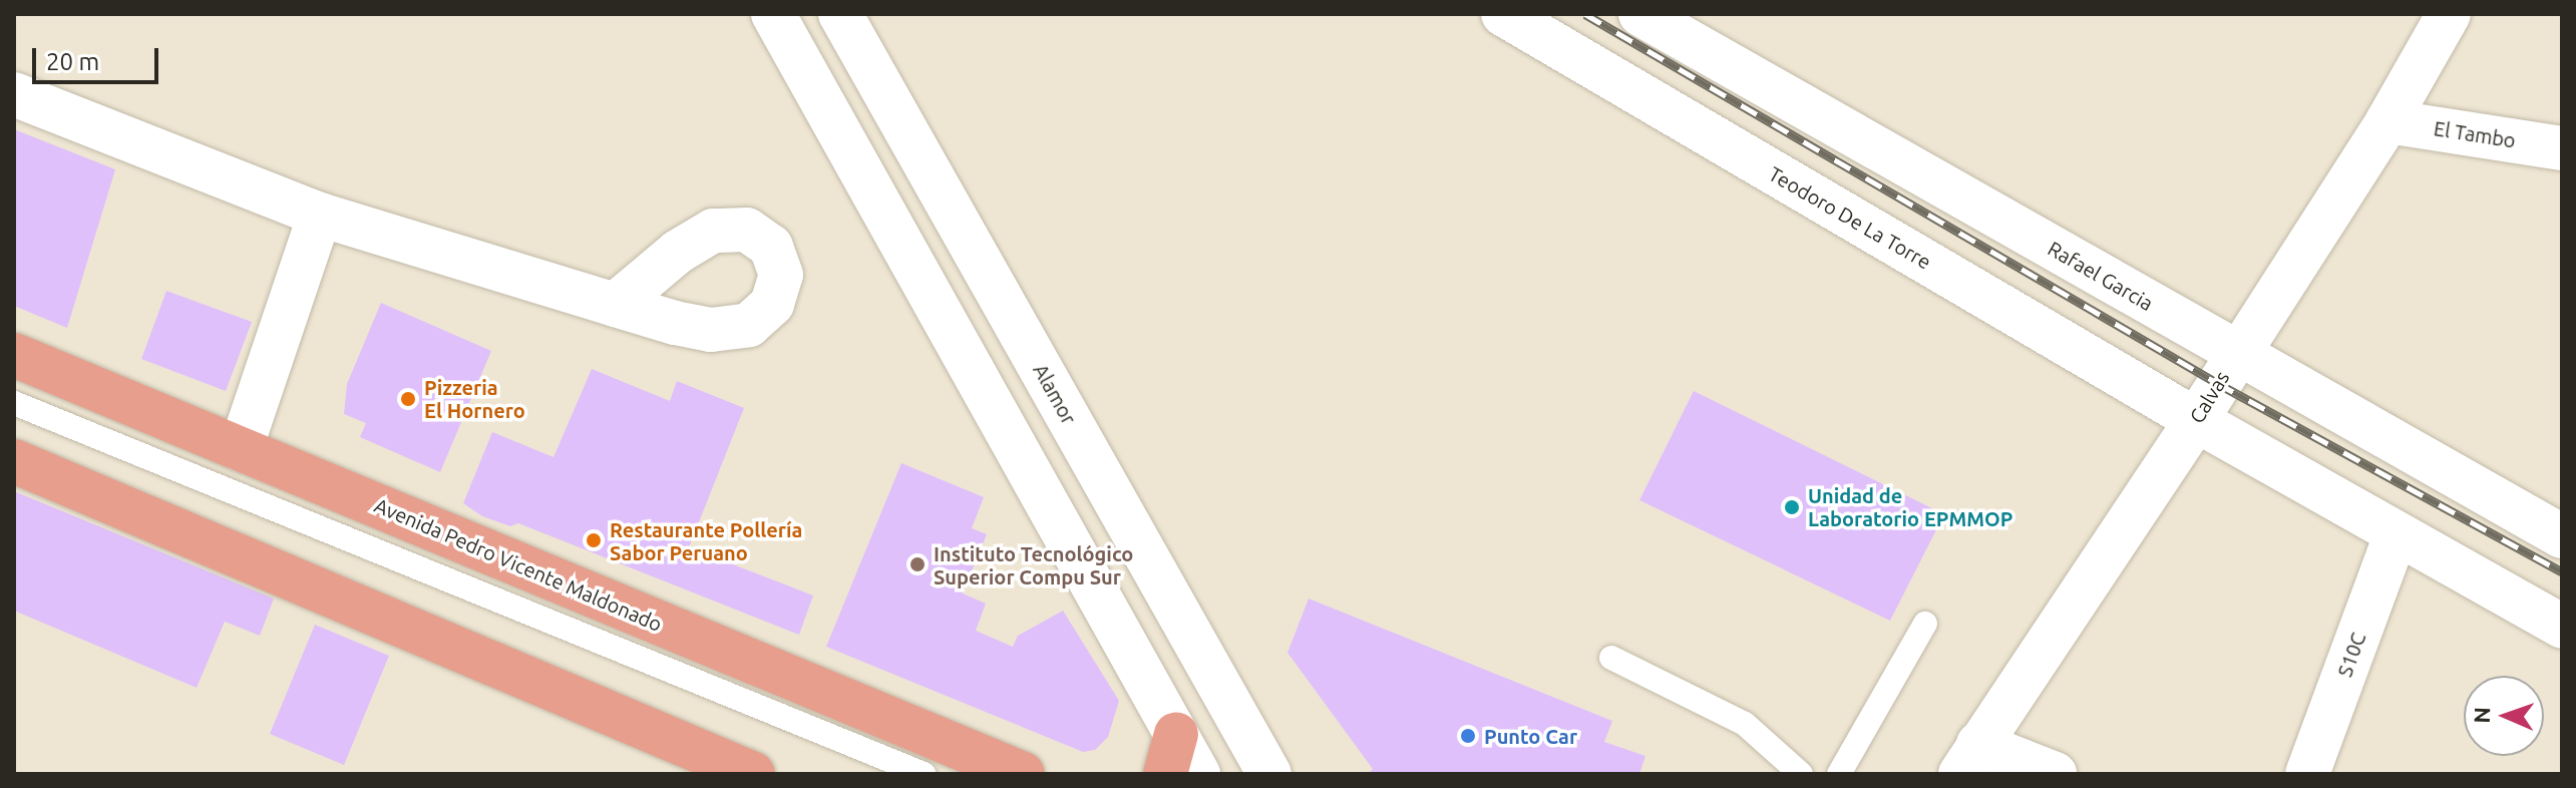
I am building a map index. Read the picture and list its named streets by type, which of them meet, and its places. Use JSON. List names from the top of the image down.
{
  "streets": {
    "main road": ["Avenida Pedro Vicente Maldonado"],
    "street": [
      "El Tambo",
      "Teodoro De La Torre",
      "Rafael Garcia",
      "Alamor",
      "Calvas",
      "S10C"
    ]
  },
  "crossings": [
    ["El Tambo", "Calvas"],
    ["Teodoro De La Torre", "Calvas"],
    ["Rafael Garcia", "Calvas"]
  ],
  "places": [
    "Pizzeria El Hornero",
    "Unidad de Laboratorio EPMMOP",
    "Restaurante Pollería Sabor Peruano",
    "Instituto Tecnológico Superior Compu Sur",
    "Punto Car"
  ],
  "scale_bar": "20 m",
  "north": "left"
}
